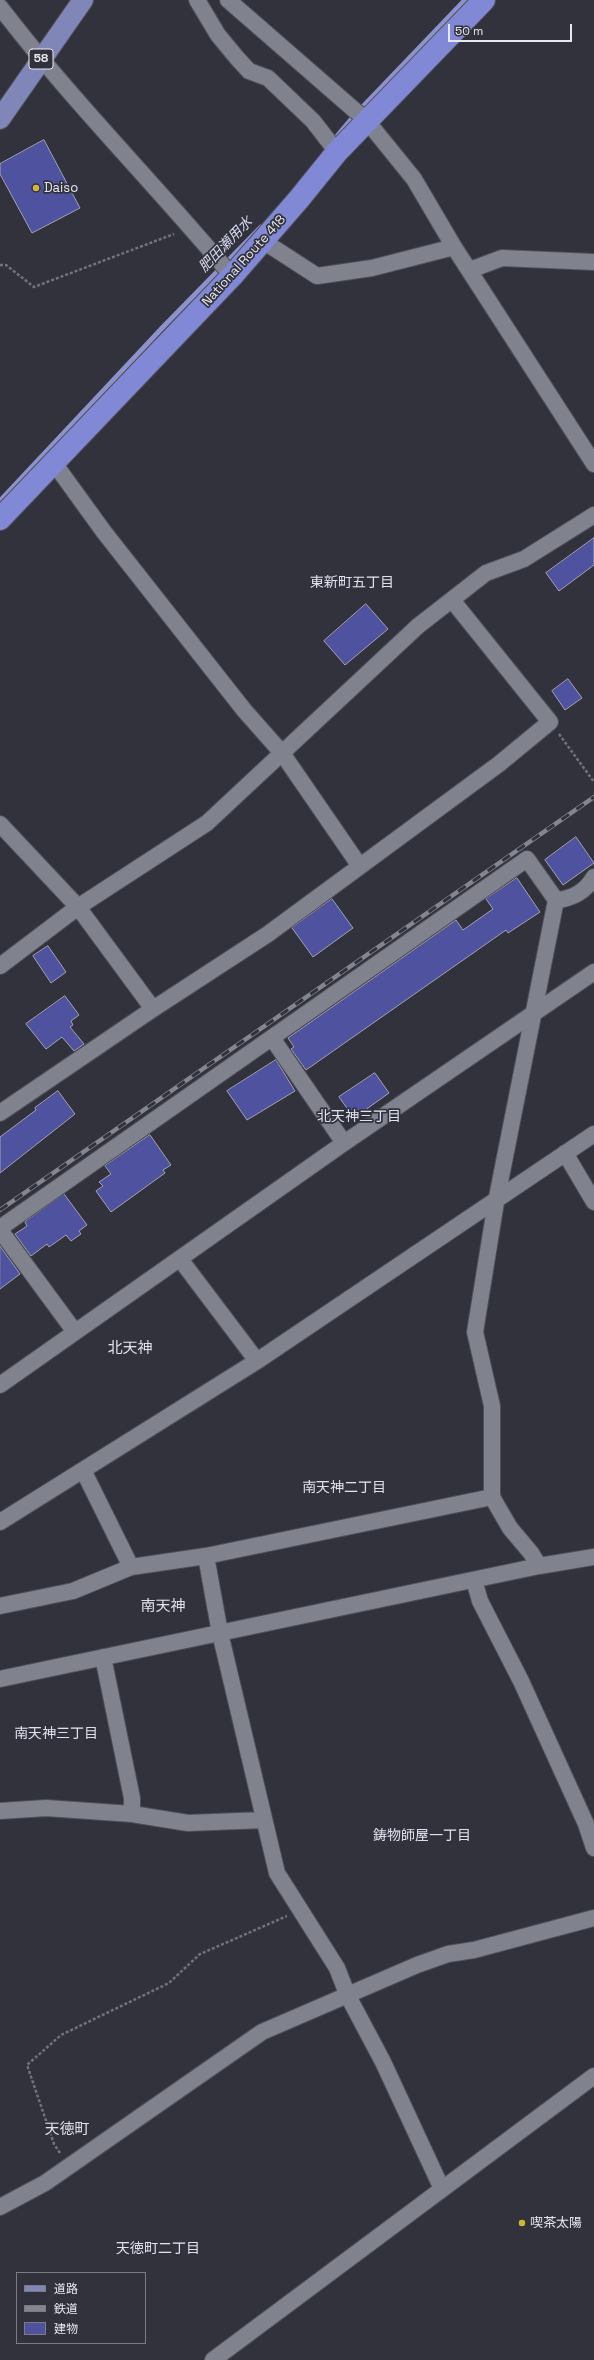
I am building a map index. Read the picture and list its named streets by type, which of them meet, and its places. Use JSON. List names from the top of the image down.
{
  "streets": {
    "highway": ["National Route 418"],
    "main road": ["58"]
  },
  "districts": [
    "東新町五丁目",
    "北天神三丁目",
    "北天神",
    "南天神二丁目",
    "南天神",
    "南天神三丁目",
    "鋳物師屋一丁目",
    "天徳町",
    "天徳町二丁目"
  ],
  "water": ["肥田瀬用水"],
  "places": ["Daiso", "喫茶太陽"],
  "legend": ["道路", "鉄道", "建物"],
  "scale_bar": "50 m"
}
